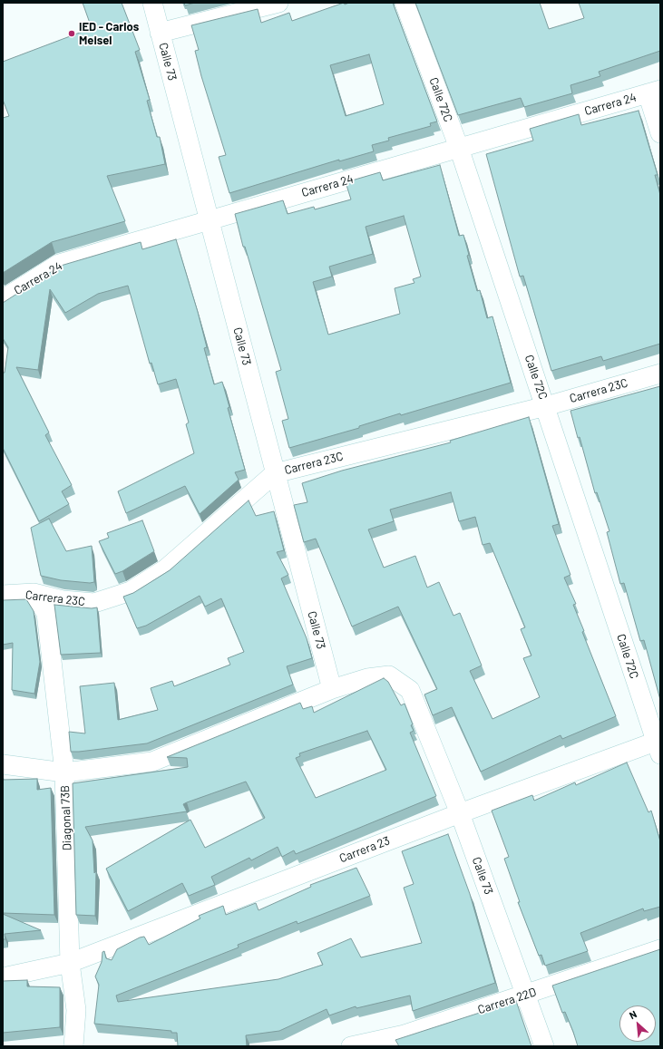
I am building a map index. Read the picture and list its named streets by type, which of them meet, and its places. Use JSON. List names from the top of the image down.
{
  "streets": {
    "street": [
      "Calle 73",
      "Calle 72C",
      "Carrera 24",
      "Carrera 23C",
      "Diagonal 73B",
      "Carrera 23",
      "Carrera 22D"
    ]
  },
  "crossings": [
    ["Calle 73", "Carrera 24"],
    ["Calle 73", "Carrera 23C"],
    ["Calle 73", "Carrera 23"],
    ["Calle 73", "Carrera 22D"],
    ["Calle 72C", "Carrera 24"],
    ["Calle 72C", "Carrera 23C"],
    ["Calle 72C", "Carrera 23"],
    ["Carrera 23C", "Diagonal 73B"],
    ["Diagonal 73B", "Carrera 23"]
  ],
  "places": ["IED - Carlos Meisel"],
  "north": "top left"
}
